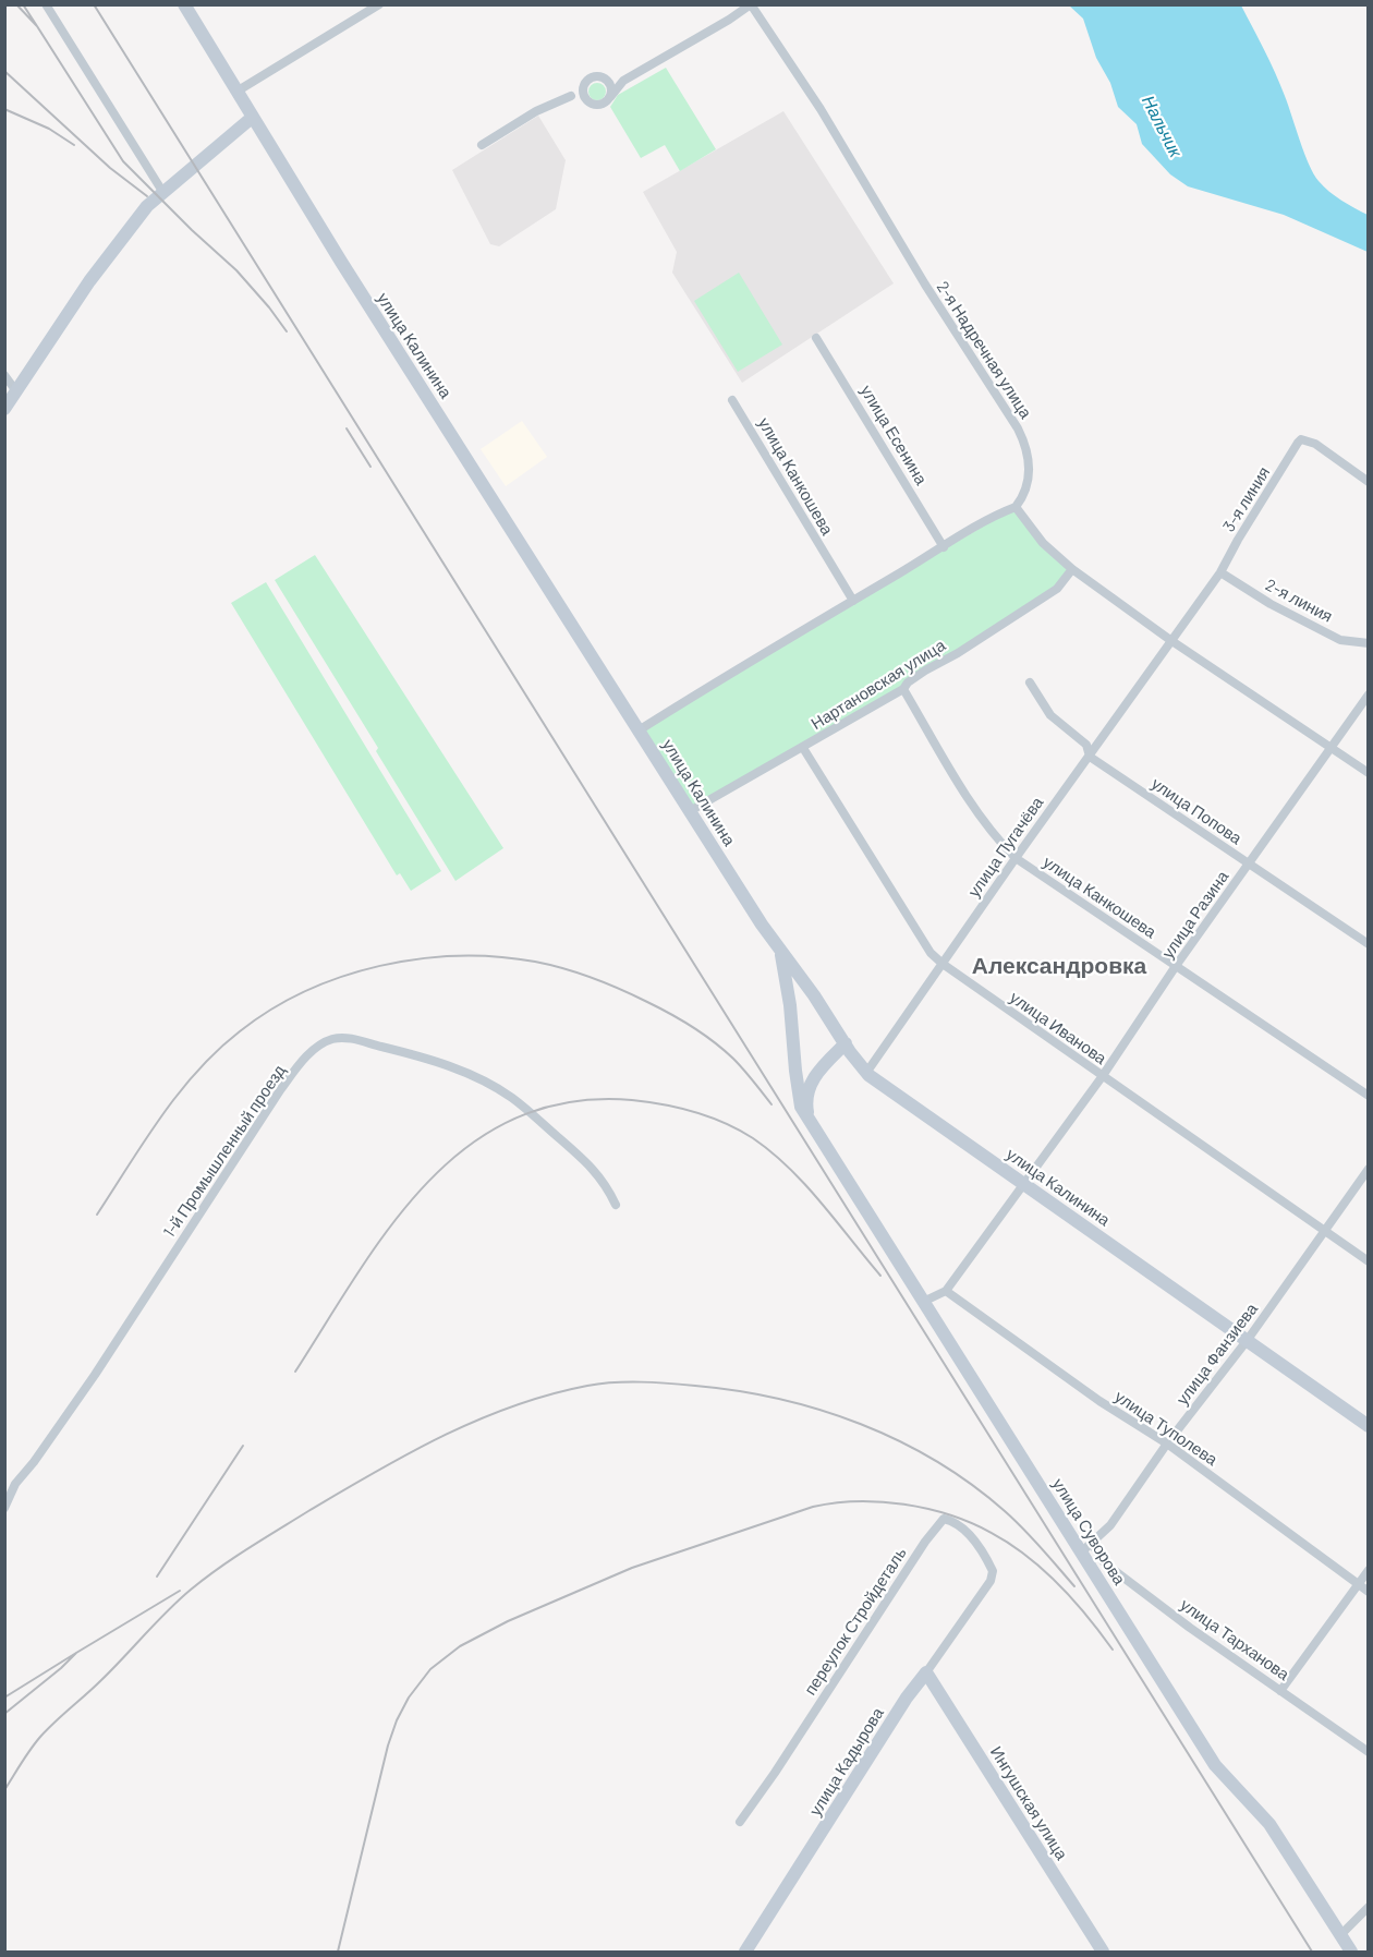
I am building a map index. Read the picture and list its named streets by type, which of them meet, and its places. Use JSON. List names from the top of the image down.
{
  "streets": {
    "main road": [
      "улица Калинина",
      "улица Суворова",
      "улица Кадырова",
      "Ингушская улица"
    ],
    "street": [
      "2-я Надречная улица",
      "улица Есенина",
      "улица Канкошева",
      "3-я линия",
      "2-я линия",
      "Нартановская улица",
      "улица Попова",
      "улица Пугачёва",
      "улица Разина",
      "улица Иванова",
      "1-й Промышленный проезд",
      "улица Фанзиева",
      "улица Туполева",
      "переулок Стройдеталь",
      "улица Тарханова"
    ]
  },
  "crossings": [
    ["улица Калинина", "Нартановская улица"],
    ["улица Калинина", "улица Пугачёва"],
    ["улица Калинина", "улица Разина"],
    ["улица Калинина", "улица Фанзиева"],
    ["улица Калинина", "улица Суворова"],
    ["улица Канкошева", "Нартановская улица"],
    ["улица Канкошева", "улица Пугачёва"],
    ["улица Канкошева", "улица Разина"],
    ["3-я линия", "2-я линия"],
    ["3-я линия", "улица Пугачёва"],
    ["Нартановская улица", "улица Иванова"],
    ["улица Попова", "улица Пугачёва"],
    ["улица Попова", "улица Разина"],
    ["улица Пугачёва", "улица Иванова"],
    ["улица Разина", "улица Иванова"],
    ["улица Разина", "улица Туполева"],
    ["улица Иванова", "улица Фанзиева"],
    ["улица Фанзиева", "улица Туполева"],
    ["улица Фанзиева", "улица Суворова"],
    ["улица Фанзиева", "улица Тарханова"],
    ["улица Суворова", "улица Тарханова"],
    ["переулок Стройдеталь", "улица Кадырова"],
    ["улица Кадырова", "Ингушская улица"]
  ],
  "districts": ["Александровка"],
  "water": ["Нальчик"]
}
